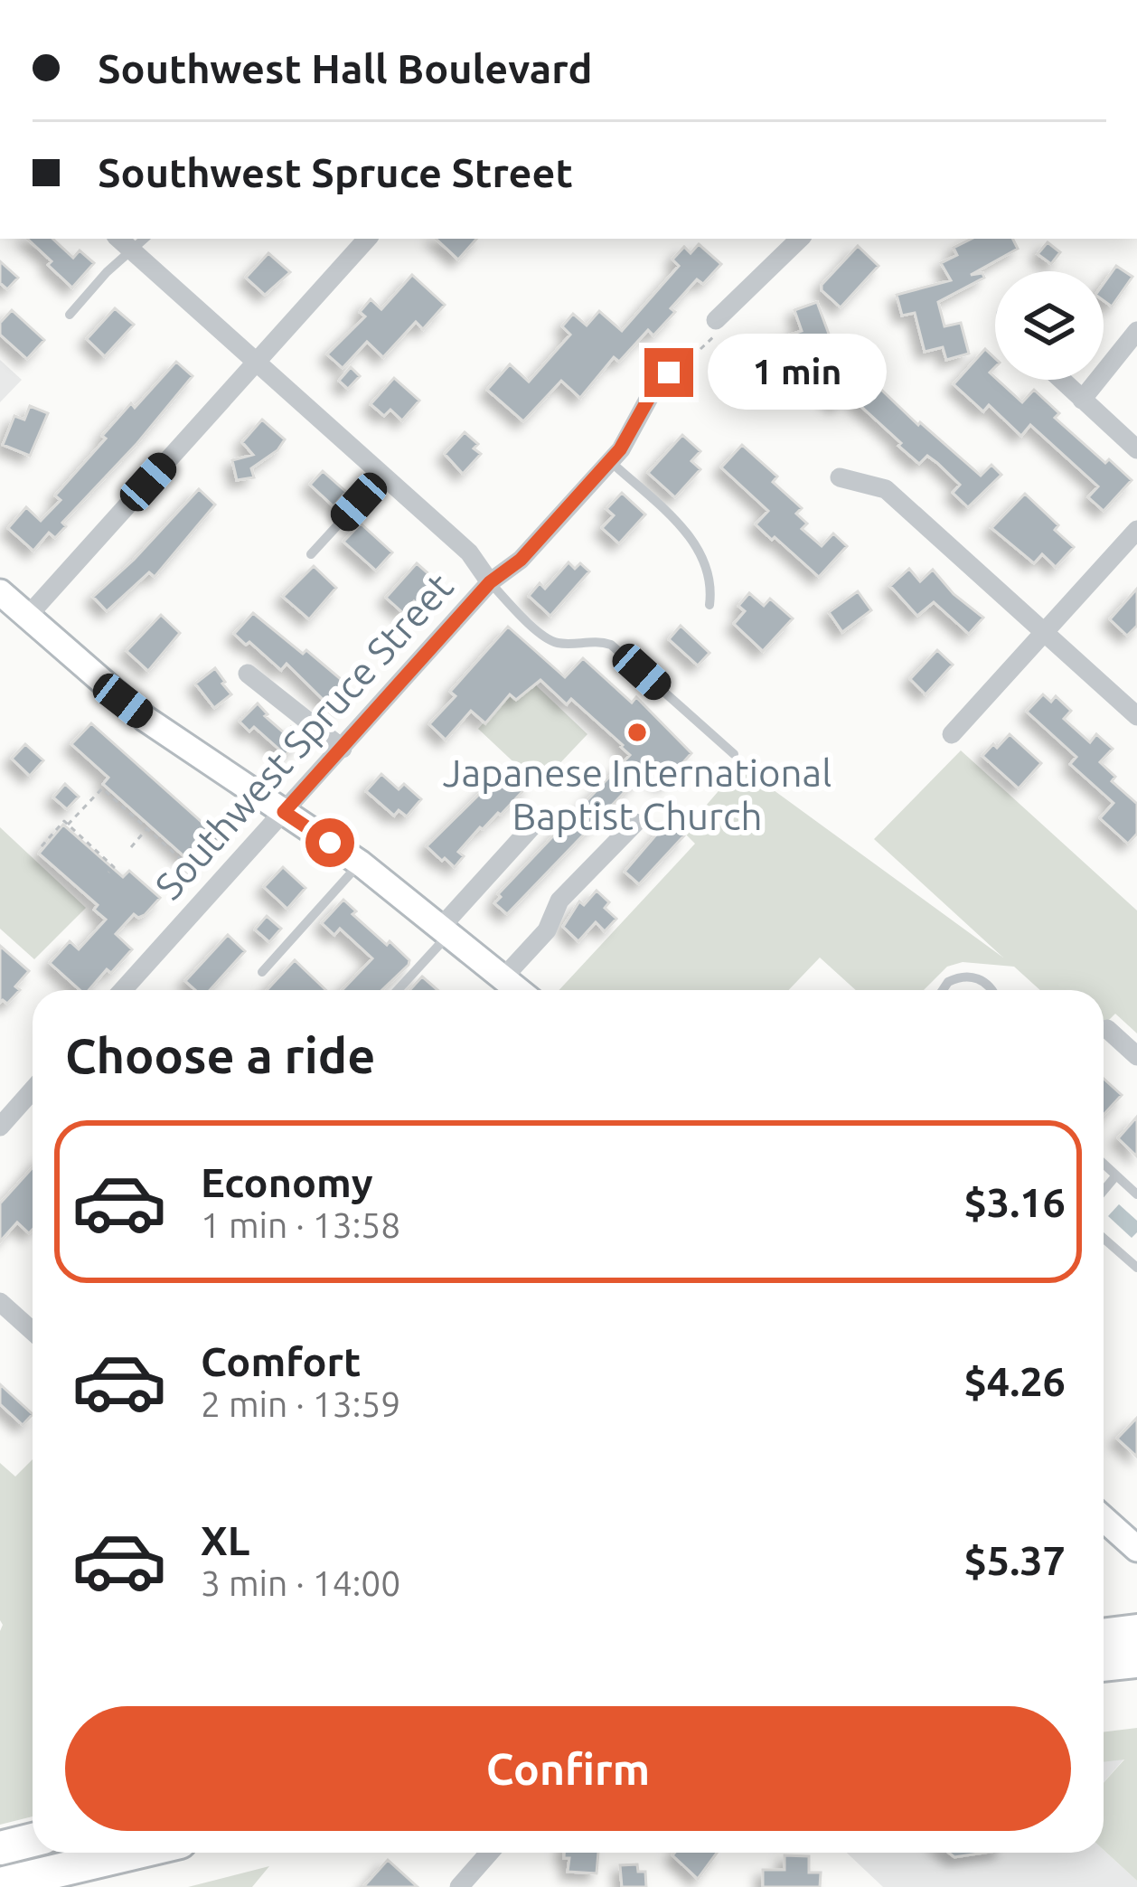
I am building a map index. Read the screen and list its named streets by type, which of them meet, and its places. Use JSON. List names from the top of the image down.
{
  "streets": {
    "street": ["Southwest Spruce Street"]
  },
  "places": ["Japanese International Baptist Church"],
  "page": {
    "banner": ["Southwest Hall Boulevard", "Southwest Spruce Street"],
    "bubble": "1 min",
    "heading": "Choose a ride",
    "list": [
      {
        "name": "Economy",
        "note": "1 min · 13:58",
        "value": "$3.16"
      },
      {
        "name": "Comfort",
        "note": "2 min · 13:59",
        "value": "$4.26"
      },
      {
        "name": "XL",
        "note": "3 min · 14:00",
        "value": "$5.37"
      }
    ],
    "buttons": "Confirm"
  }
}
